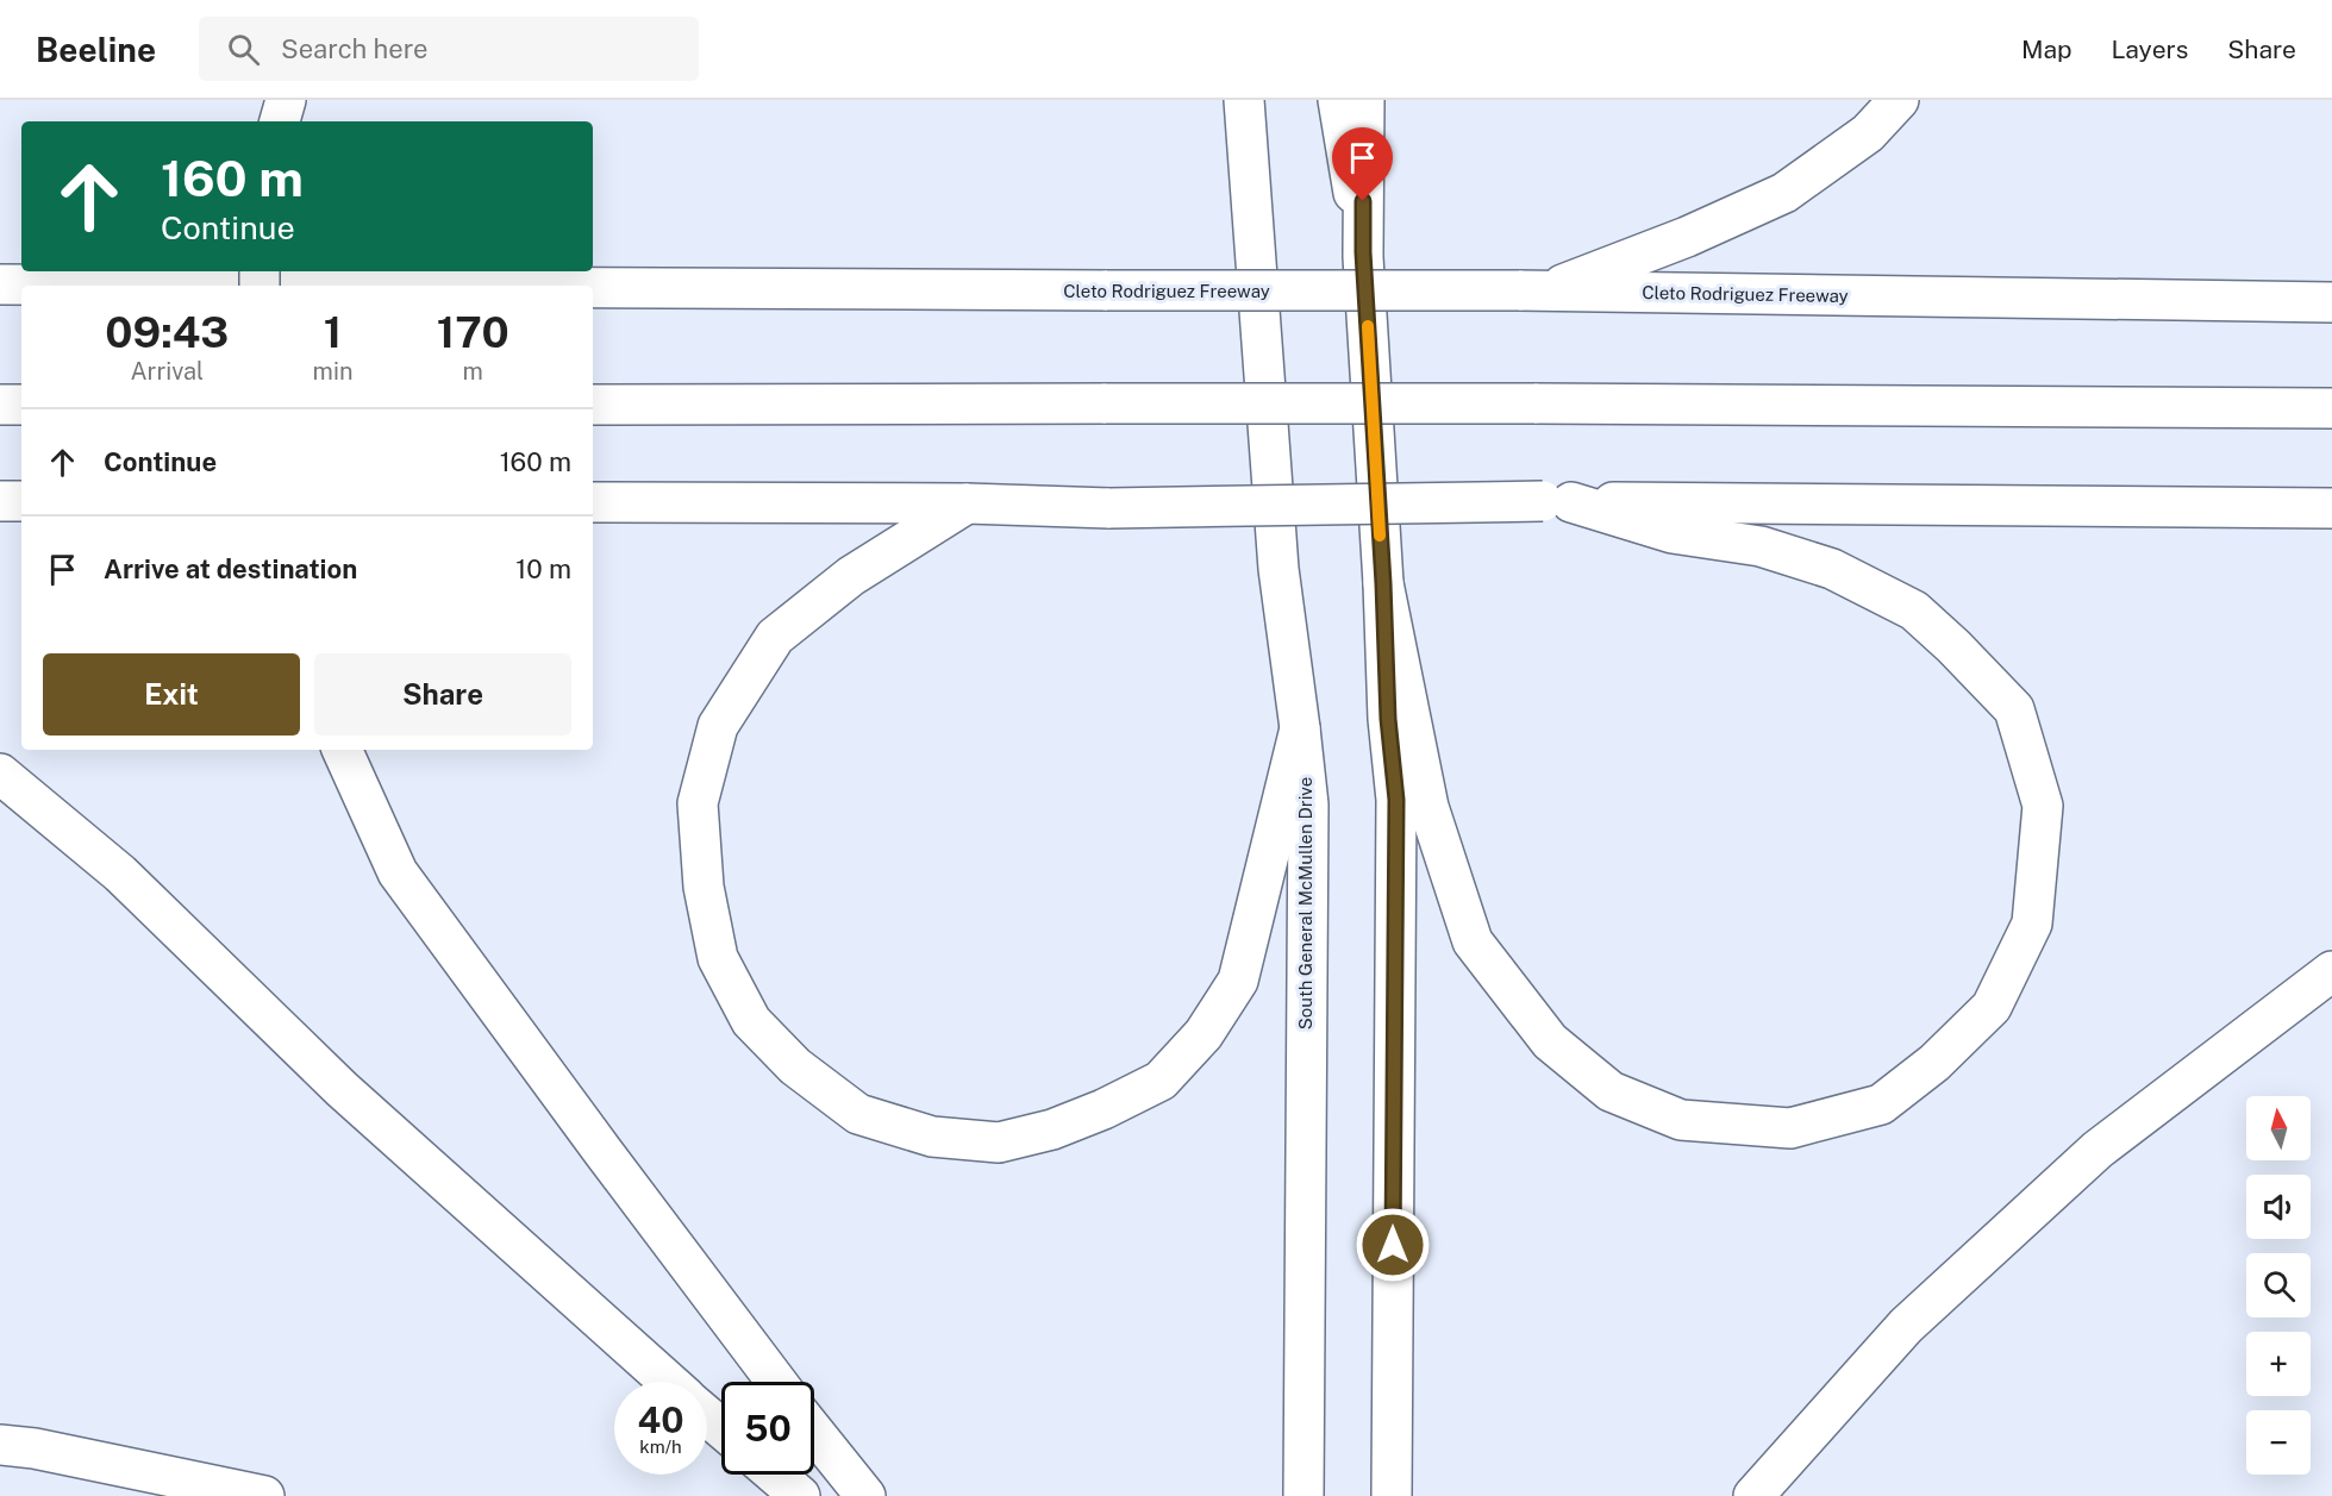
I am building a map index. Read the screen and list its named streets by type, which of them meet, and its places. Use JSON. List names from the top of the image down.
{
  "streets": {
    "main road": ["Cleto Rodriguez Freeway", "South General McMullen Drive"]
  },
  "north": "top",
  "page": {
    "header": "Beeline",
    "search": "Search here",
    "nav": ["Map", "Layers", "Share"],
    "turn": ["160 m", "Continue"],
    "eta": [
      "09:43",
      "Arrival",
      "1",
      "min",
      "170",
      "m"
    ],
    "list": [
      {
        "name": "Continue",
        "value": "160 m"
      },
      {
        "name": "Arrive at destination",
        "value": "10 m"
      }
    ],
    "buttons": ["Exit", "Share"],
    "map_buttons": ["+", "−"],
    "speed": "40 km/h",
    "limit": "50"
  }
}
